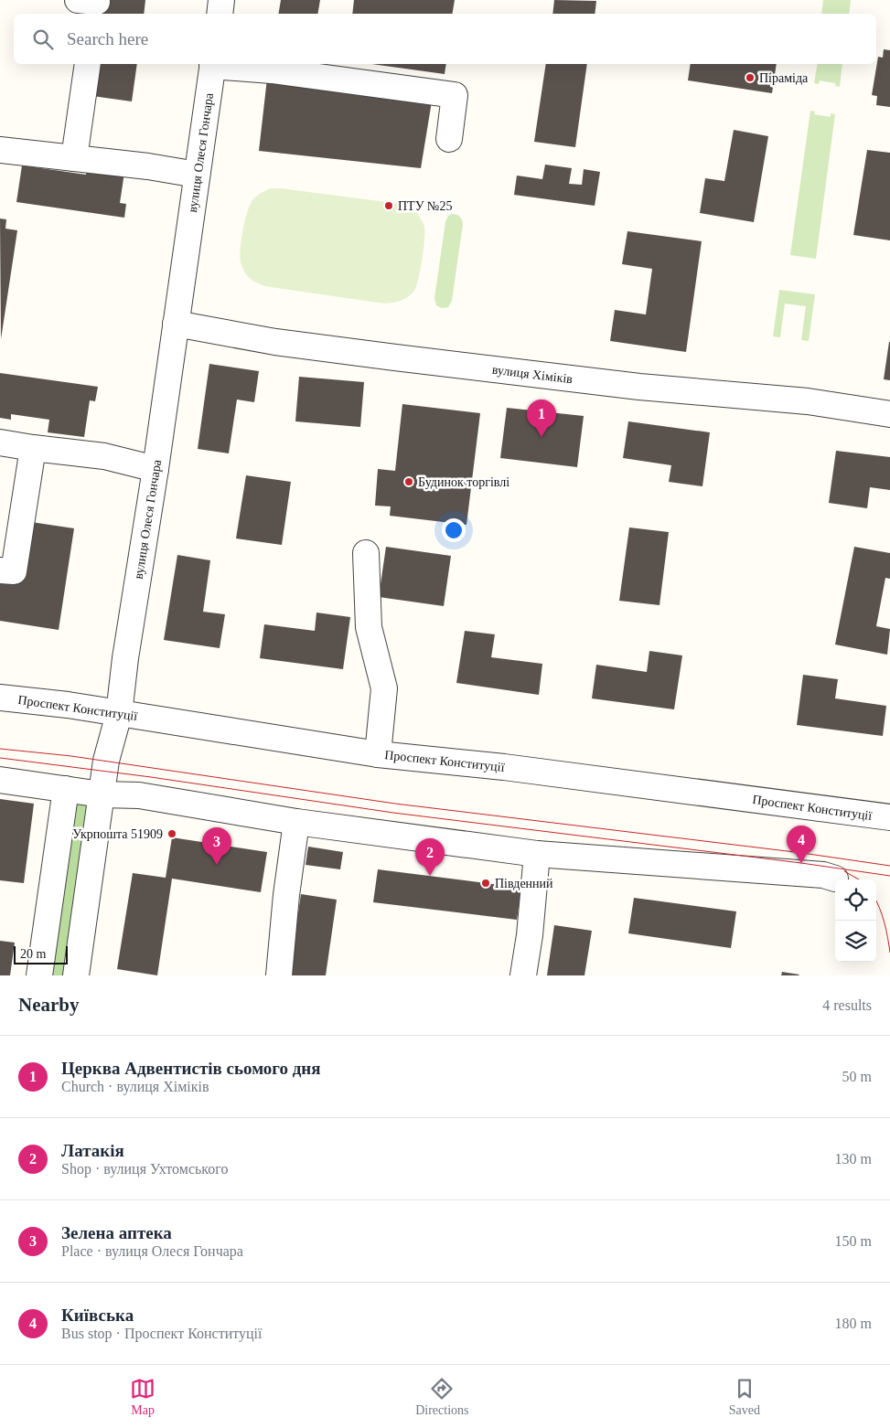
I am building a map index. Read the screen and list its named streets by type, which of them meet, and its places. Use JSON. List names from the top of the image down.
{
  "streets": {
    "street": ["вулиця Олеся Гончара", "вулиця Хіміків", "Проспект Конституції"]
  },
  "crossings": [
    ["вулиця Олеся Гончара", "вулиця Хіміків"],
    ["вулиця Олеся Гончара", "Проспект Конституції"]
  ],
  "places": [
    "Піраміда",
    "ПТУ №25",
    "Будинок торгівлі",
    "Укрпошта 51909",
    "Південний"
  ],
  "scale_bar": "20 m",
  "page": {
    "search": "Search here",
    "pins": [
      "1",
      "4",
      "3",
      "2"
    ],
    "scale": "20 m",
    "heading": ["Nearby", "4 results"],
    "list": [
      {
        "mark": "1",
        "name": "Церква Адвентистів сьомого дня",
        "note": "Church · вулиця Хіміків",
        "value": "50 m"
      },
      {
        "mark": "2",
        "name": "Латакія",
        "note": "Shop · вулиця Ухтомського",
        "value": "130 m"
      },
      {
        "mark": "3",
        "name": "Зелена аптека",
        "note": "Place · вулиця Олеся Гончара",
        "value": "150 m"
      },
      {
        "mark": "4",
        "name": "Київська",
        "note": "Bus stop · Проспект Конституції",
        "value": "180 m"
      }
    ],
    "nav": ["Map", "Directions", "Saved"]
  }
}
